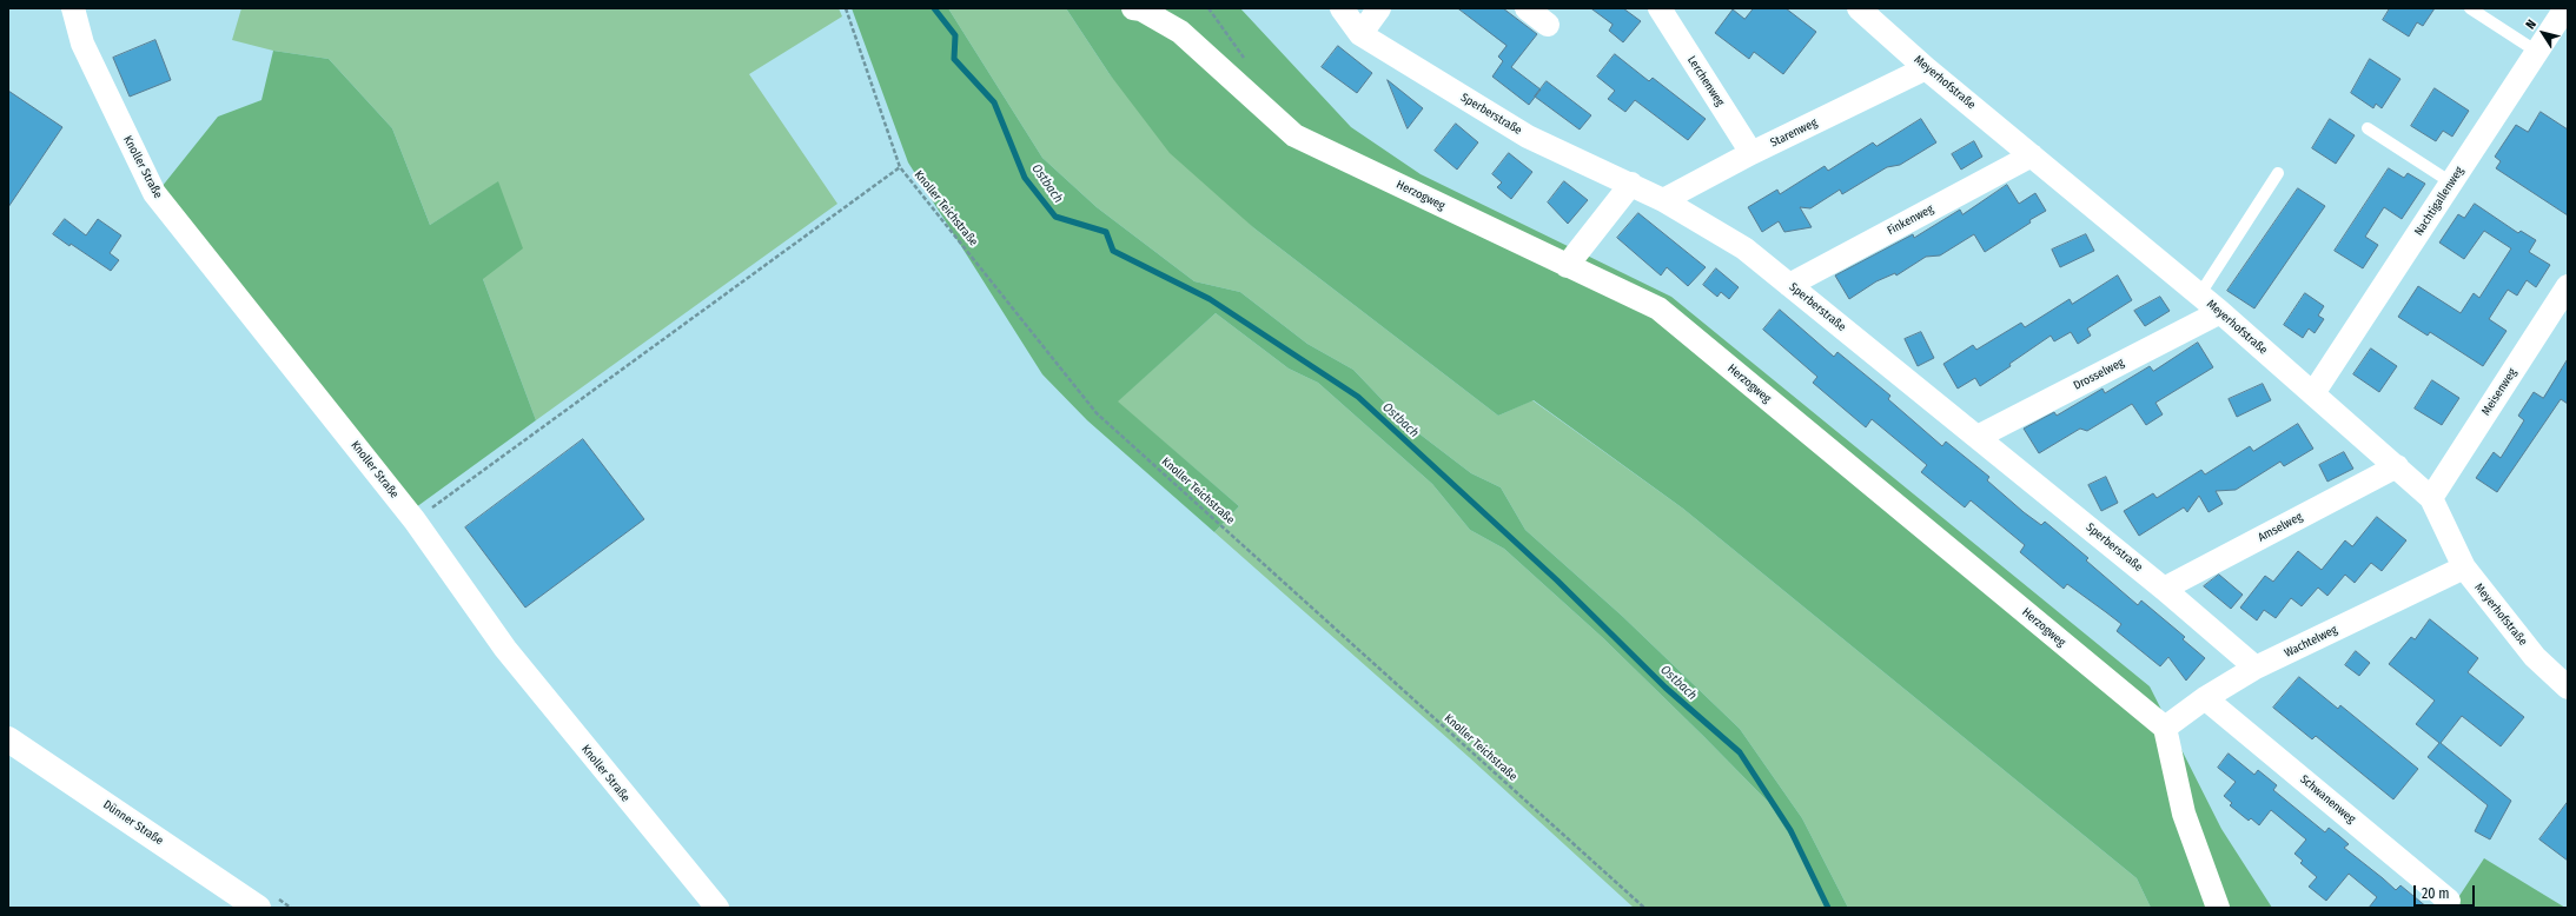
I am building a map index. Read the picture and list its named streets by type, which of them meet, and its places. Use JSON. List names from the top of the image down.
{
  "streets": {
    "street": [
      "Lerchenweg",
      "Meyerhofstraße",
      "Sperberstraße",
      "Starenweg",
      "Knoller Straße",
      "Herzogweg",
      "Nachtigallenweg",
      "Finkenweg",
      "Drosselweg",
      "Meisenweg",
      "Amselweg",
      "Wachtelweg",
      "Schwanenweg",
      "Dünner Straße"
    ],
    "path": ["Knoller Teichstraße"]
  },
  "crossings": [
    ["Lerchenweg", "Starenweg"],
    ["Meyerhofstraße", "Starenweg"],
    ["Meyerhofstraße", "Nachtigallenweg"],
    ["Meyerhofstraße", "Finkenweg"],
    ["Meyerhofstraße", "Drosselweg"],
    ["Meyerhofstraße", "Meisenweg"],
    ["Meyerhofstraße", "Amselweg"],
    ["Meyerhofstraße", "Wachtelweg"],
    ["Sperberstraße", "Starenweg"],
    ["Sperberstraße", "Finkenweg"],
    ["Sperberstraße", "Drosselweg"],
    ["Sperberstraße", "Amselweg"],
    ["Sperberstraße", "Wachtelweg"],
    ["Herzogweg", "Wachtelweg"],
    ["Wachtelweg", "Schwanenweg"]
  ],
  "water": ["Ostbach"],
  "scale_bar": "20 m",
  "north": "top left"
}
